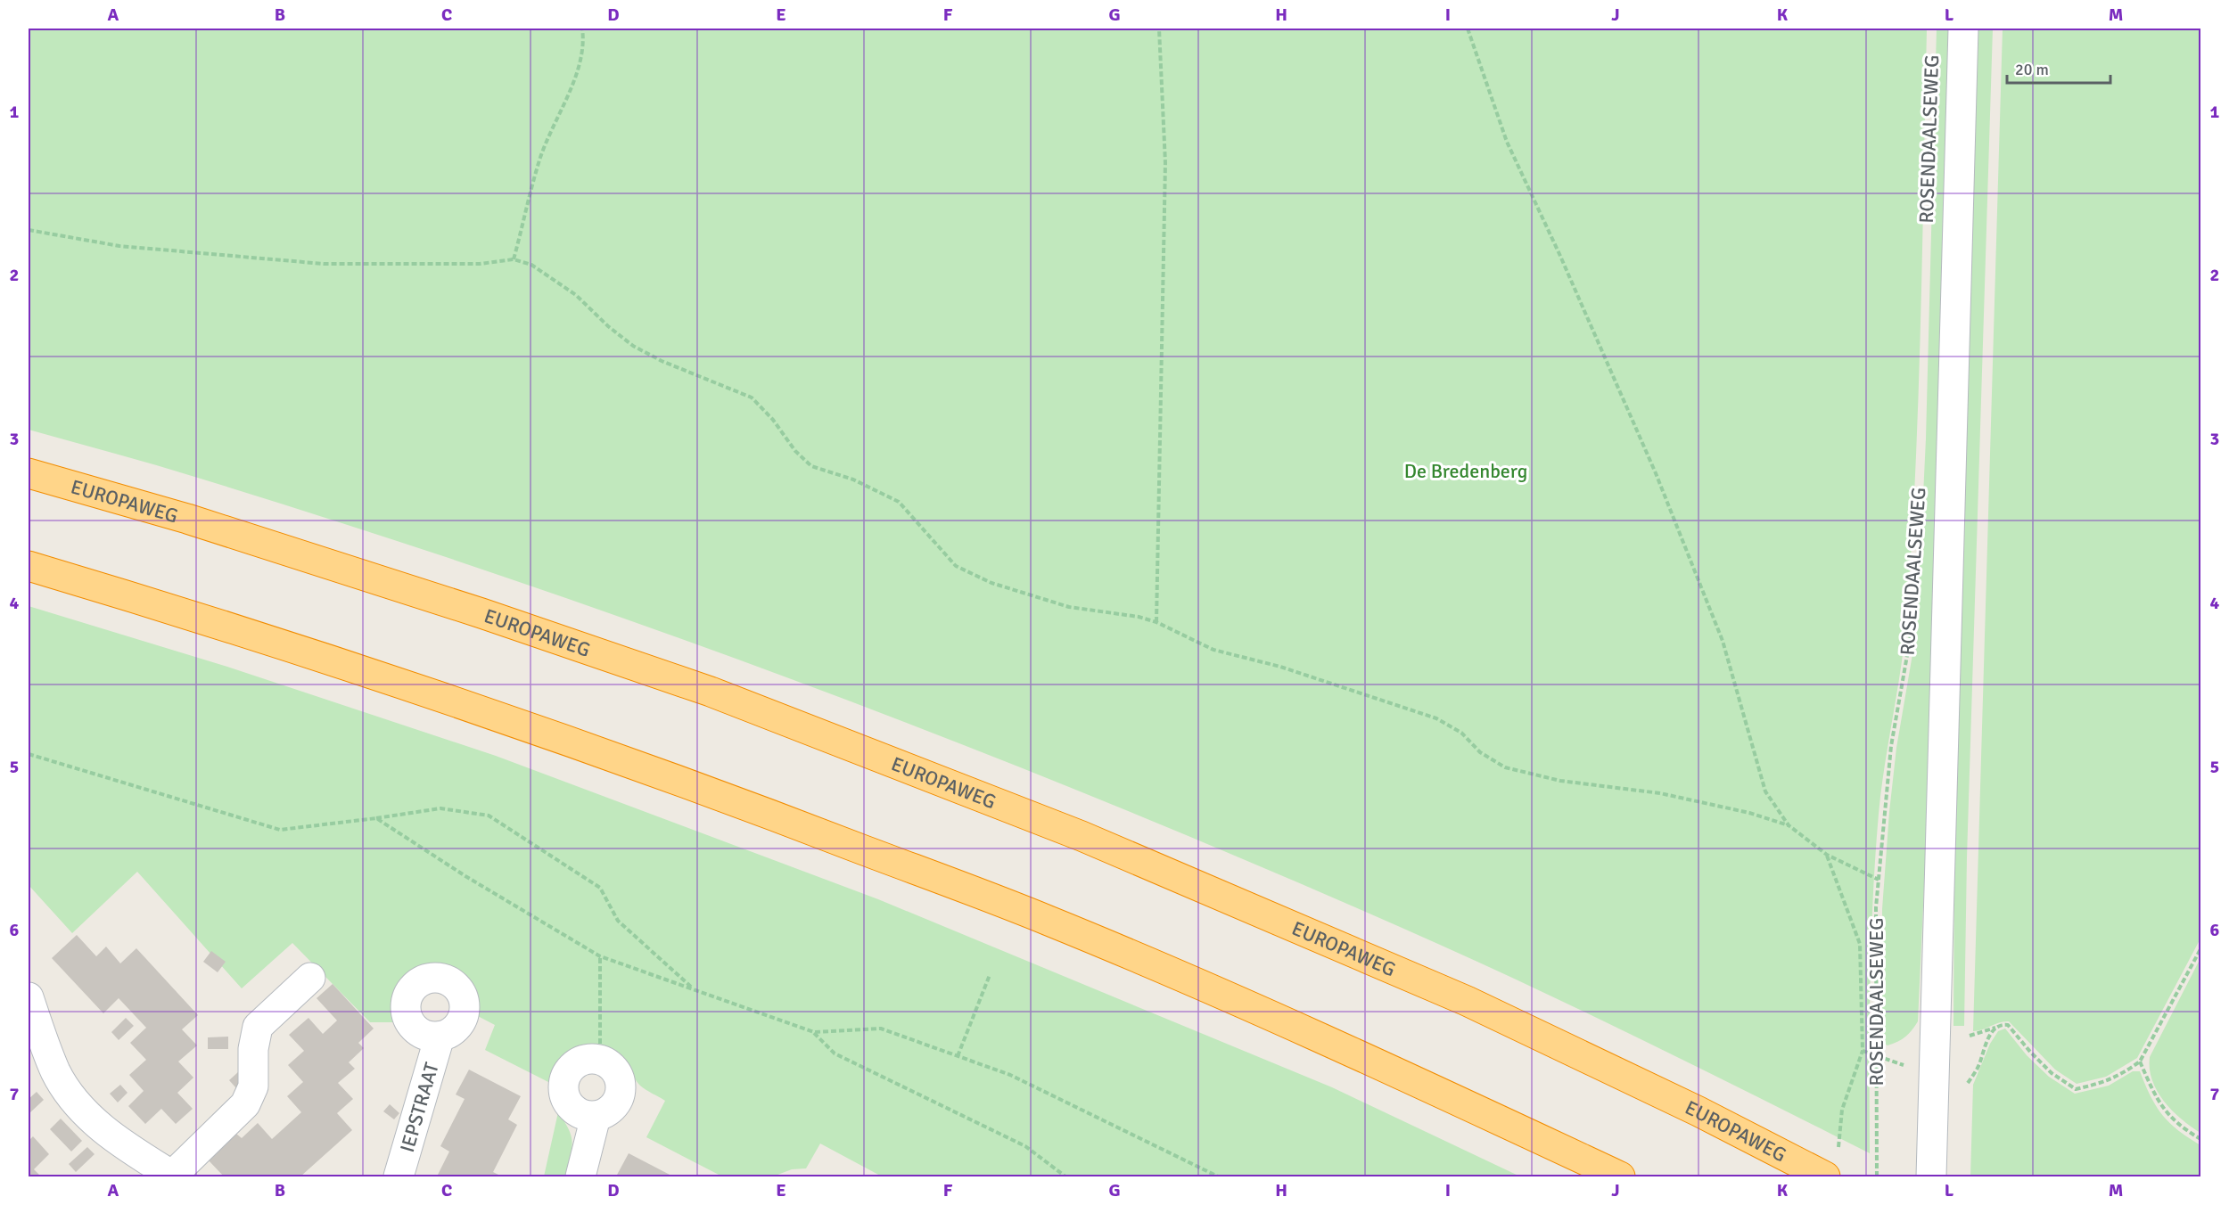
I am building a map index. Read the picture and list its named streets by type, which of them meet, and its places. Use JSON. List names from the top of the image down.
{
  "streets": {
    "highway": ["EUROPAWEG"],
    "street": ["ROSENDAALSEWEG", "IEPSTRAAT"]
  },
  "parks": ["De Bredenberg"],
  "scale_bar": "20 m",
  "grid": {
    "columns": [
      "A",
      "B",
      "C",
      "D",
      "E",
      "F",
      "G",
      "H",
      "I",
      "J",
      "K",
      "L",
      "M"
    ],
    "rows": [
      "1",
      "2",
      "3",
      "4",
      "5",
      "6",
      "7"
    ]
  }
}
